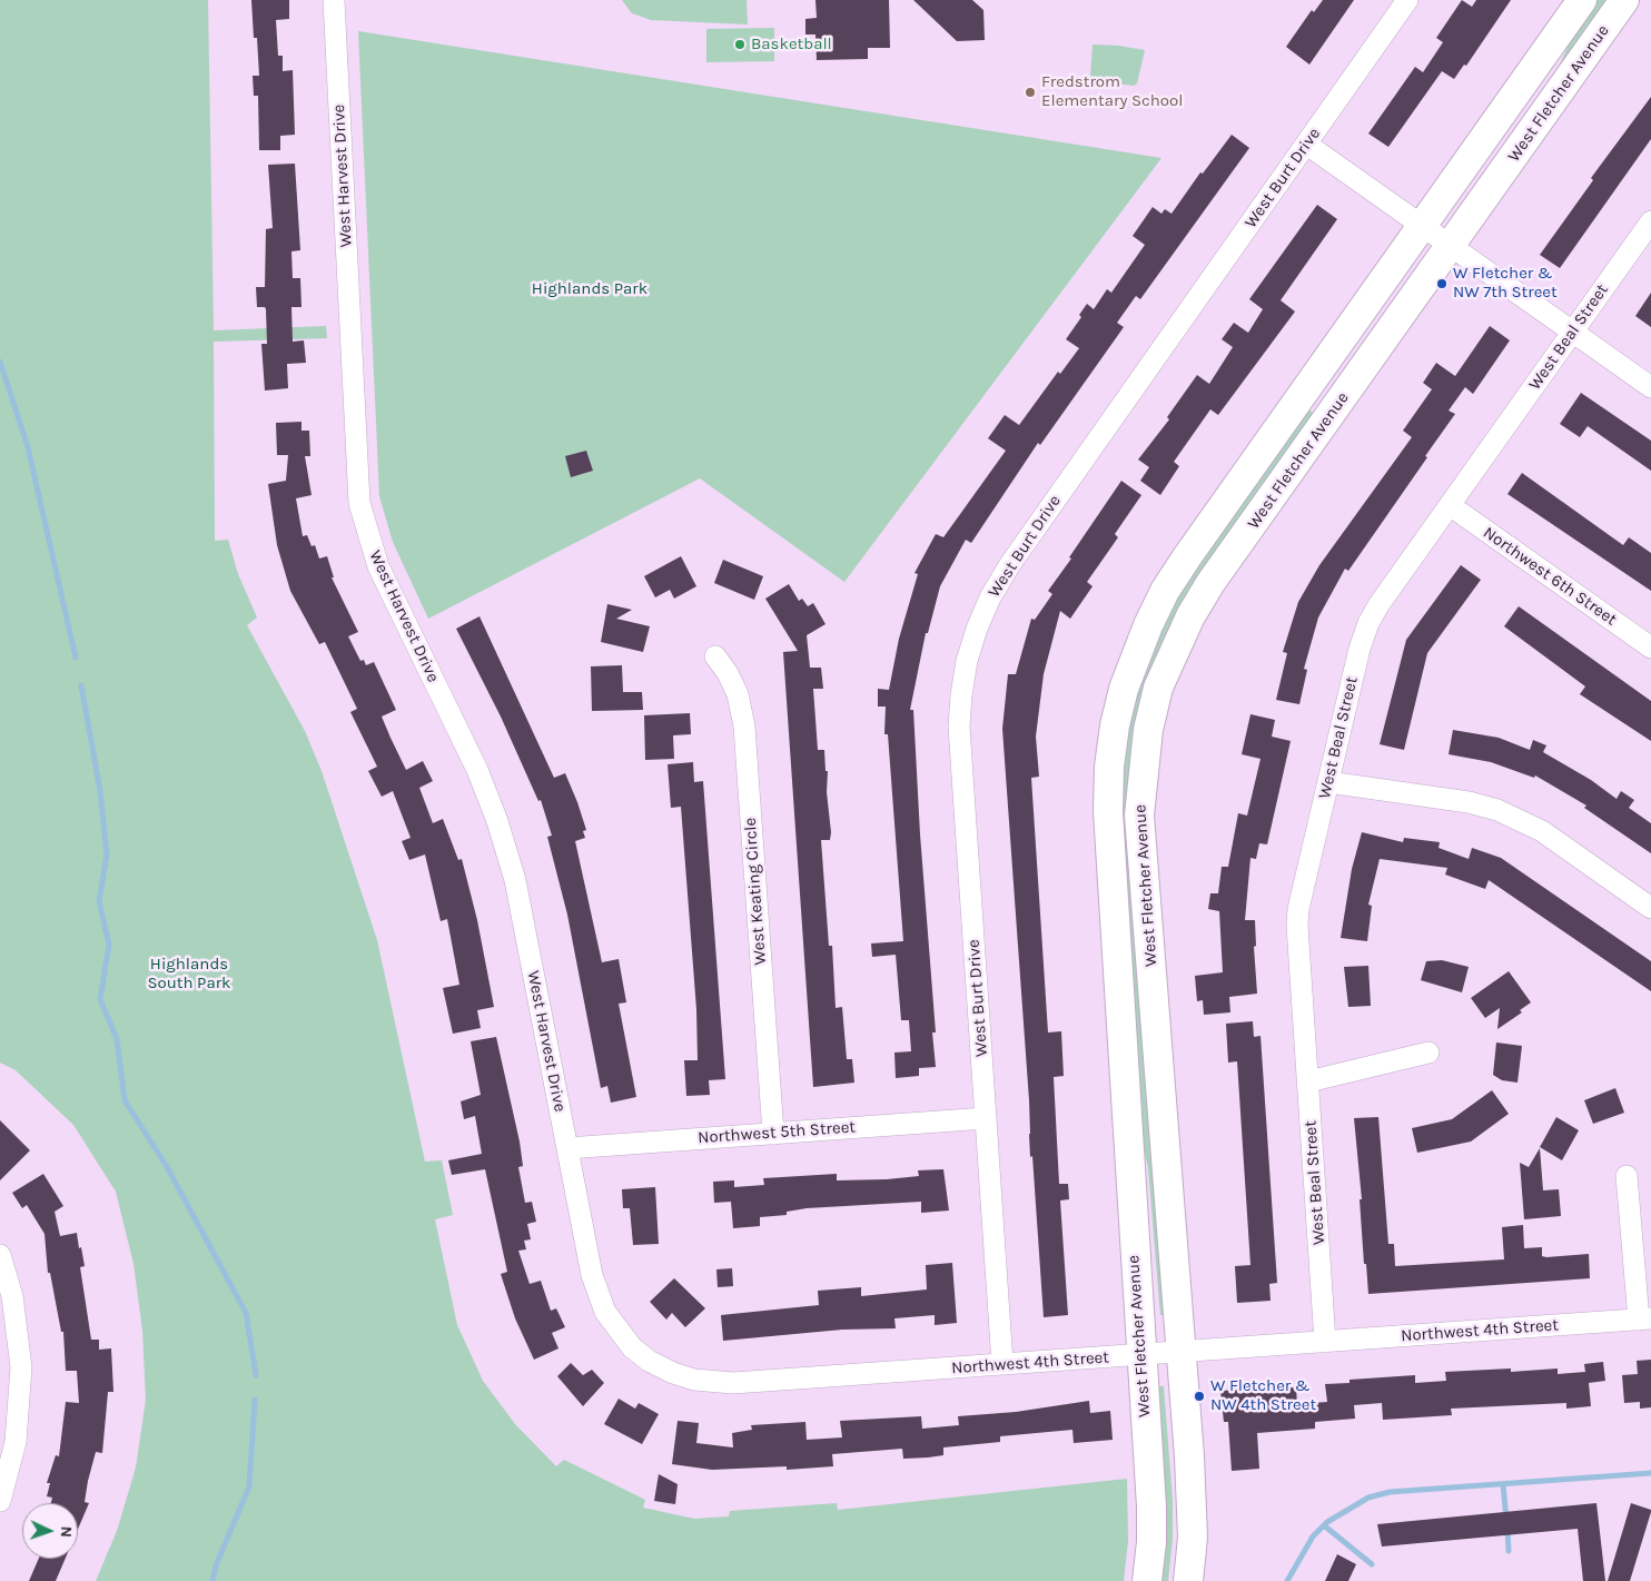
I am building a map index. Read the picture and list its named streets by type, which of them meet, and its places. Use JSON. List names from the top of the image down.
{
  "streets": {
    "main road": ["West Fletcher Avenue"],
    "street": [
      "West Harvest Drive",
      "West Burt Drive",
      "West Beal Street",
      "Northwest 6th Street",
      "West Keating Circle",
      "Northwest 5th Street",
      "Northwest 4th Street"
    ]
  },
  "crossings": [
    ["West Fletcher Avenue", "Northwest 4th Street"],
    ["West Harvest Drive", "Northwest 5th Street"],
    ["West Harvest Drive", "Northwest 4th Street"],
    ["West Burt Drive", "Northwest 5th Street"],
    ["West Burt Drive", "Northwest 4th Street"],
    ["West Beal Street", "Northwest 6th Street"],
    ["West Beal Street", "Northwest 4th Street"],
    ["West Keating Circle", "Northwest 5th Street"],
    ["Northwest 5th Street", "Northwest 4th Street"]
  ],
  "parks": ["Highlands Park", "Highlands South Park"],
  "places": [
    "Basketball",
    "Fredstrom Elementary School",
    "W Fletcher & NW 7th Street",
    "W Fletcher & NW 4th Street"
  ],
  "north": "right"
}
